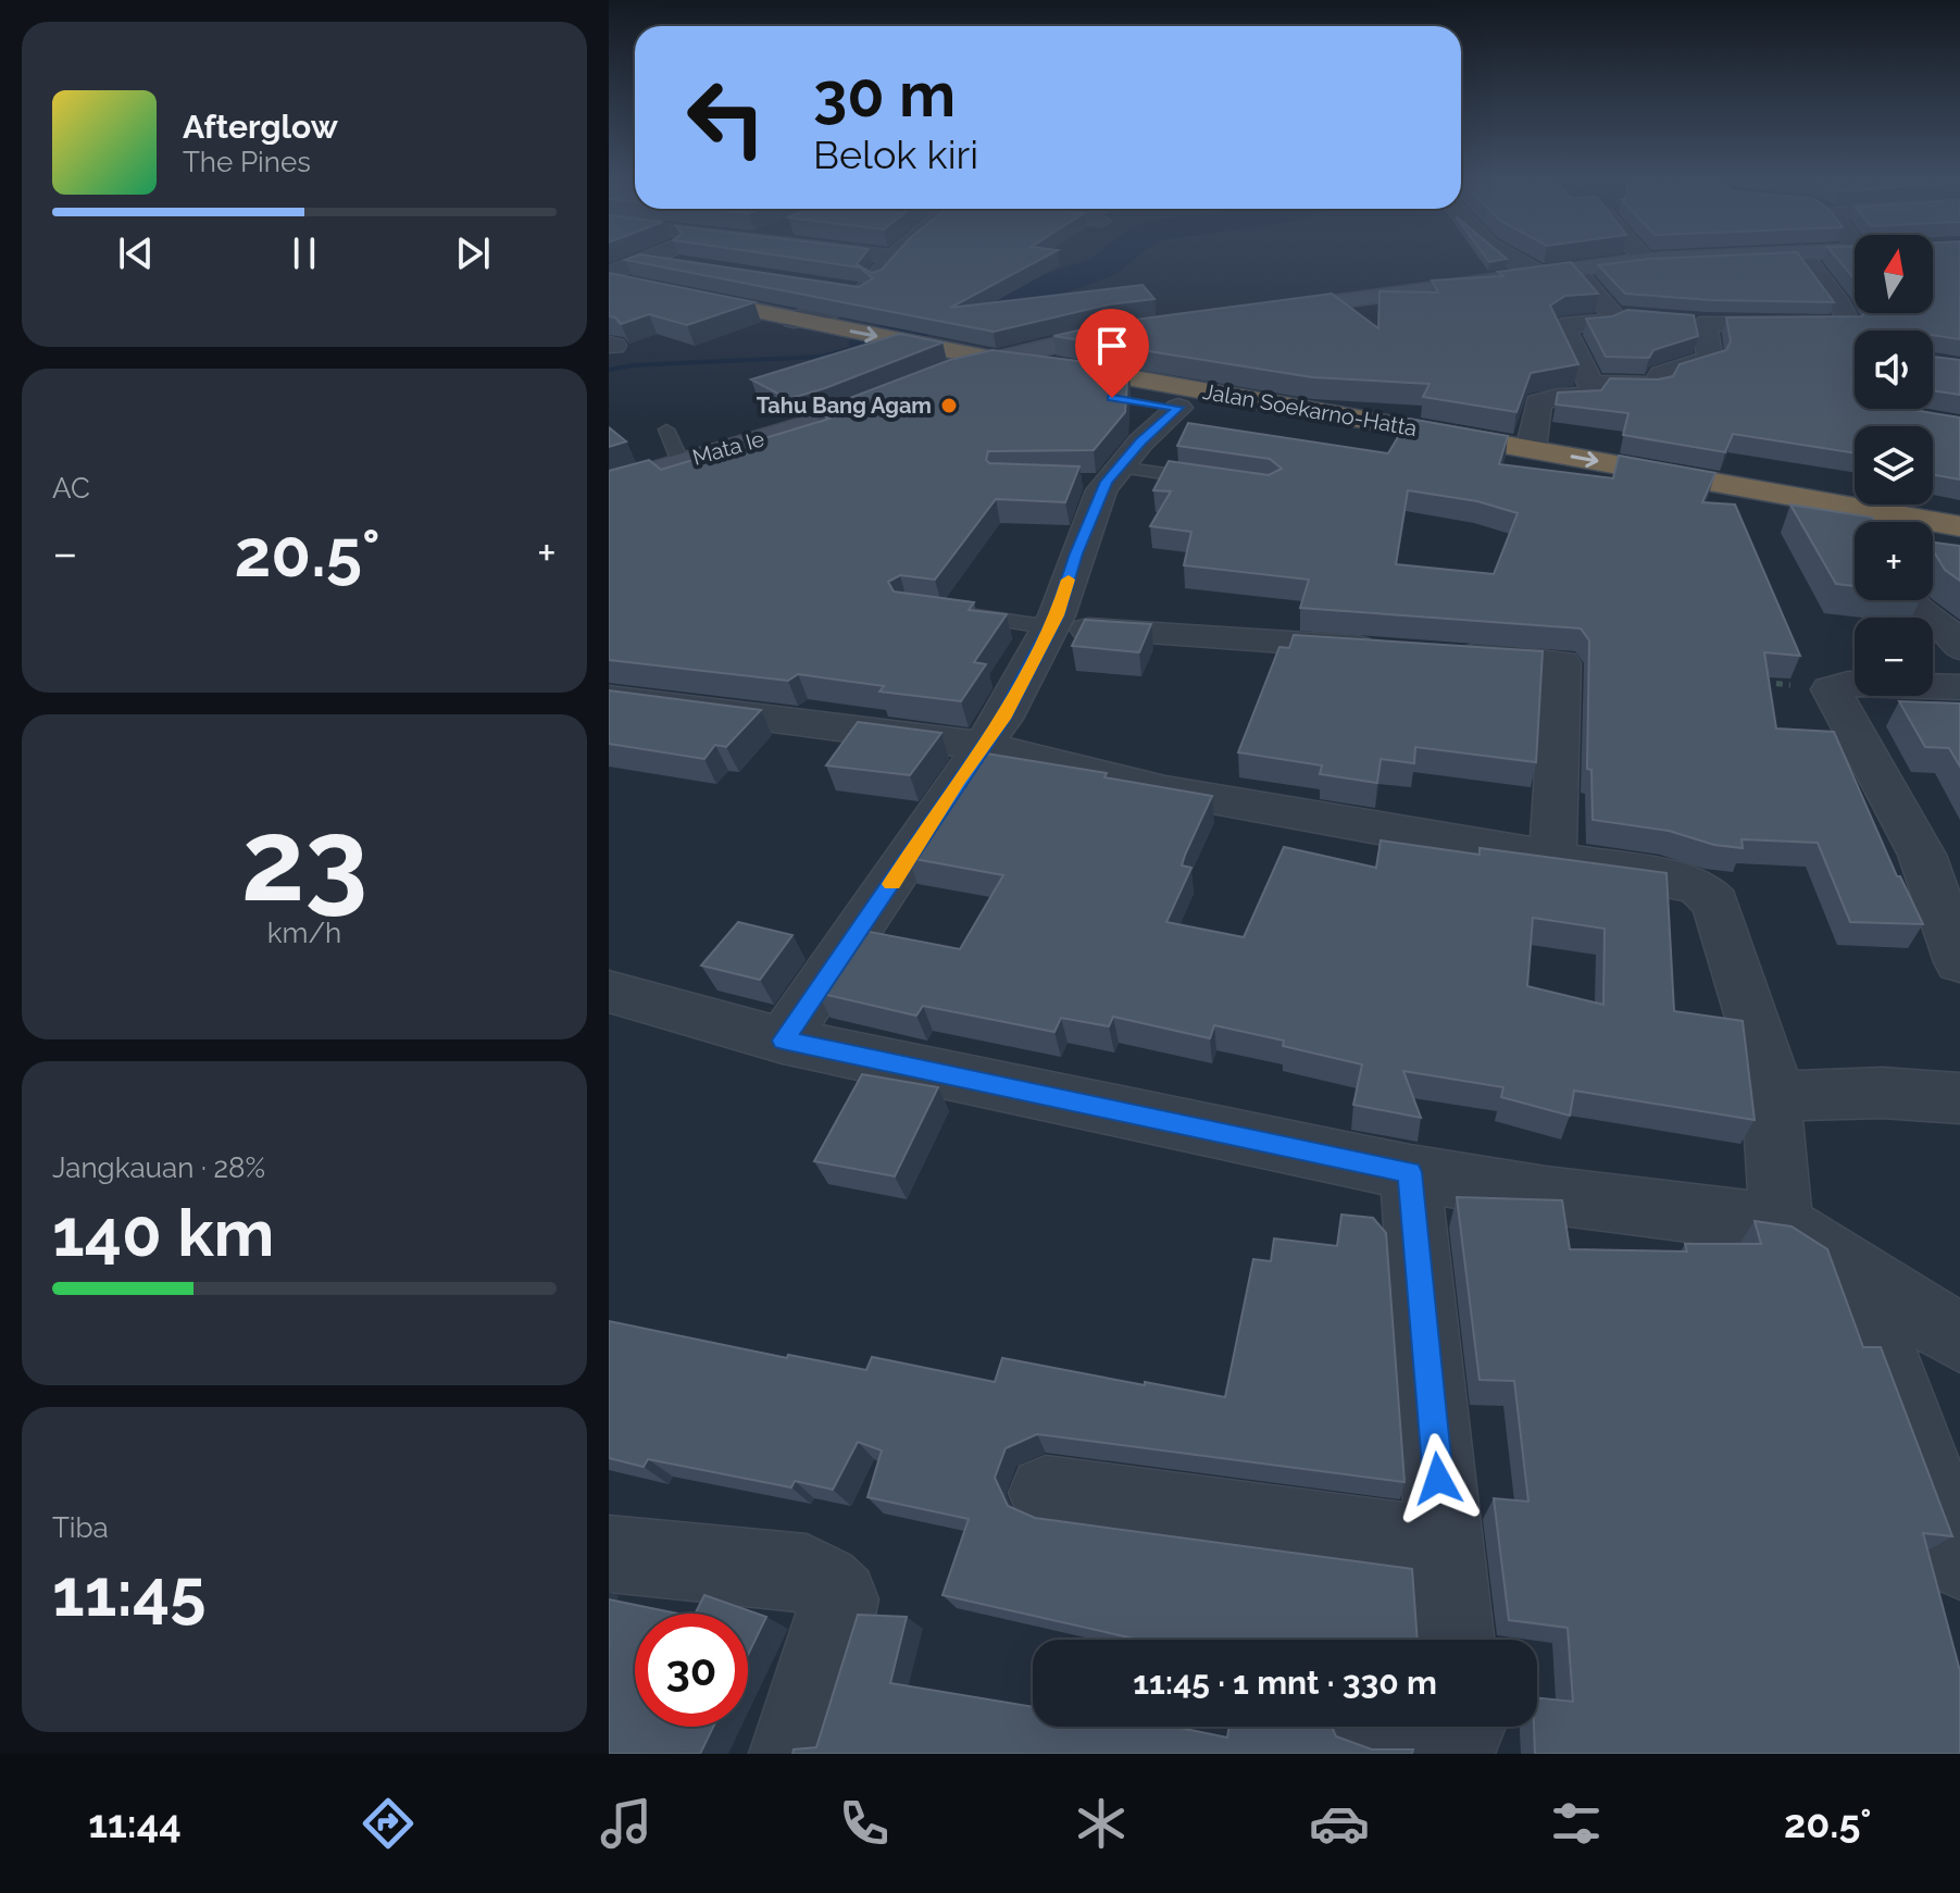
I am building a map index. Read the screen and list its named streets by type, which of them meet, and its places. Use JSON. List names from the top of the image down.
{
  "streets": {
    "highway": ["Jalan Soekarno-Hatta"],
    "street": ["Mata Ie"]
  },
  "places": ["Tahu Bang Agam"],
  "north": "top",
  "page": {
    "turn": ["30 m", "Belok kiri"],
    "song": ["Afterglow", "The Pines"],
    "map_buttons": ["+", "−"],
    "tile": [
      "AC",
      ["23", "km/h"],
      ["Jangkauan · 28%", "140 km"],
      ["Tiba", "11:45"]
    ],
    "heat": ["−", "20.5°", "+"],
    "limit": "30",
    "trip": "11:45 · 1 mnt · 330 m",
    "tabs": ["11:44", "20.5°"]
  }
}
